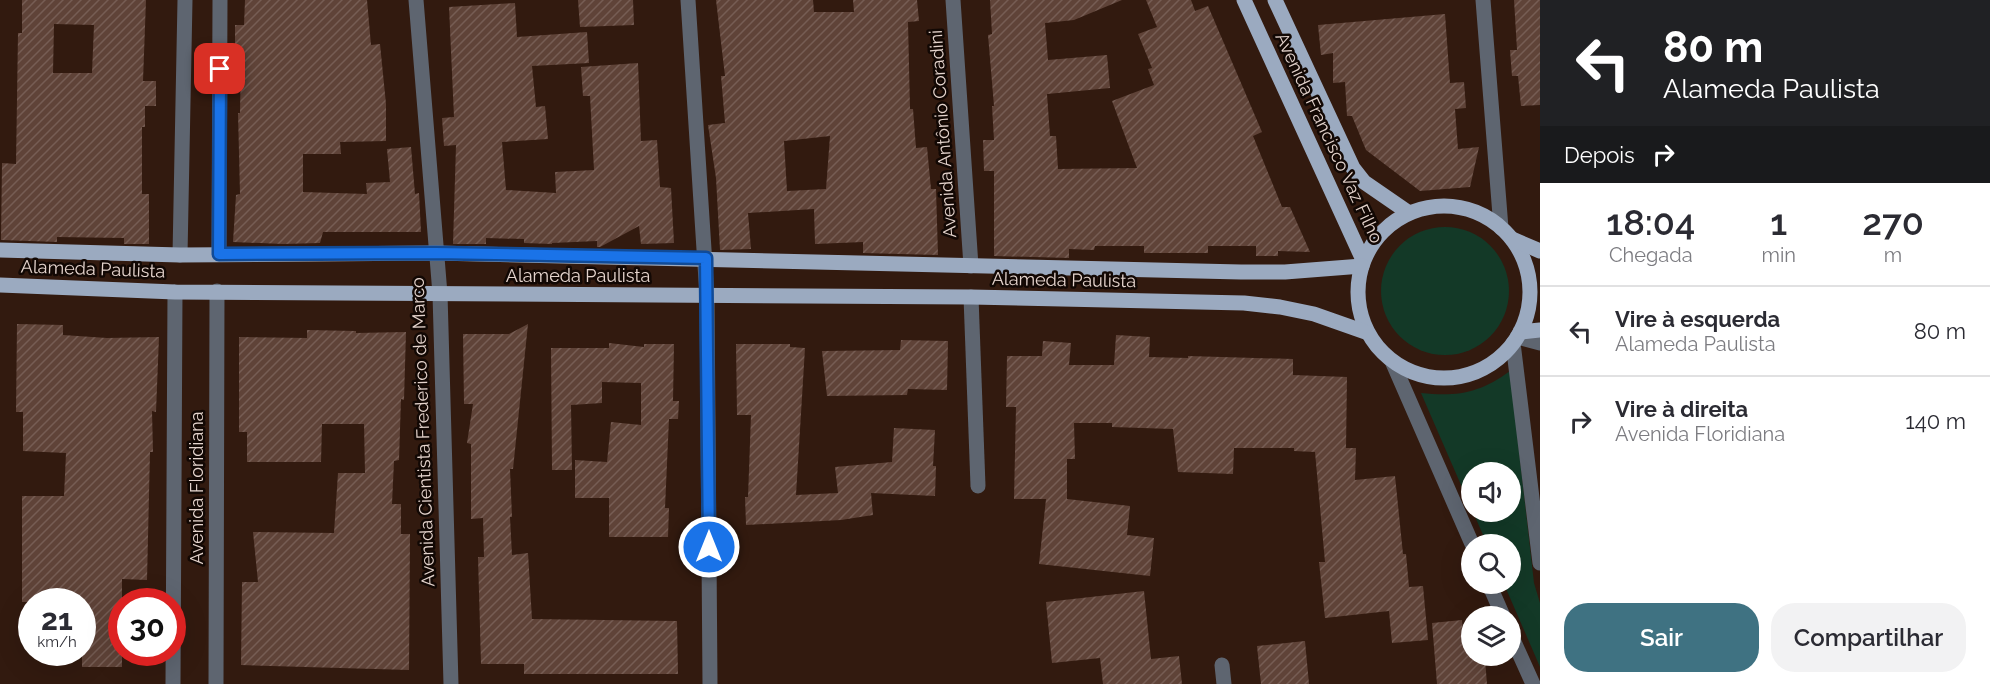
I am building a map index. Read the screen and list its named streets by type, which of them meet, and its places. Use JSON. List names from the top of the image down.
{
  "streets": {
    "main road": ["Avenida Francisco Vaz Filho", "Alameda Paulista"],
    "street": ["Avenida Antônio Coradini", "Avenida Cientista Frederico de Marco", "Avenida Floridiana"]
  },
  "crossings": [
    ["Avenida Antônio Coradini", "Alameda Paulista"],
    ["Avenida Francisco Vaz Filho", "Alameda Paulista"],
    ["Alameda Paulista", "Avenida Cientista Frederico de Marco"],
    ["Alameda Paulista", "Avenida Floridiana"]
  ],
  "page": {
    "turn": ["80 m", "Alameda Paulista"],
    "then": "Depois",
    "eta": [
      "18:04",
      "Chegada",
      "1",
      "min",
      "270",
      "m"
    ],
    "list": [
      {
        "name": "Vire à esquerda",
        "note": "Alameda Paulista",
        "value": "80 m"
      },
      {
        "name": "Vire à direita",
        "note": "Avenida Floridiana",
        "value": "140 m"
      }
    ],
    "speed": "21 km/h",
    "limit": "30",
    "buttons": ["Sair", "Compartilhar"]
  }
}
